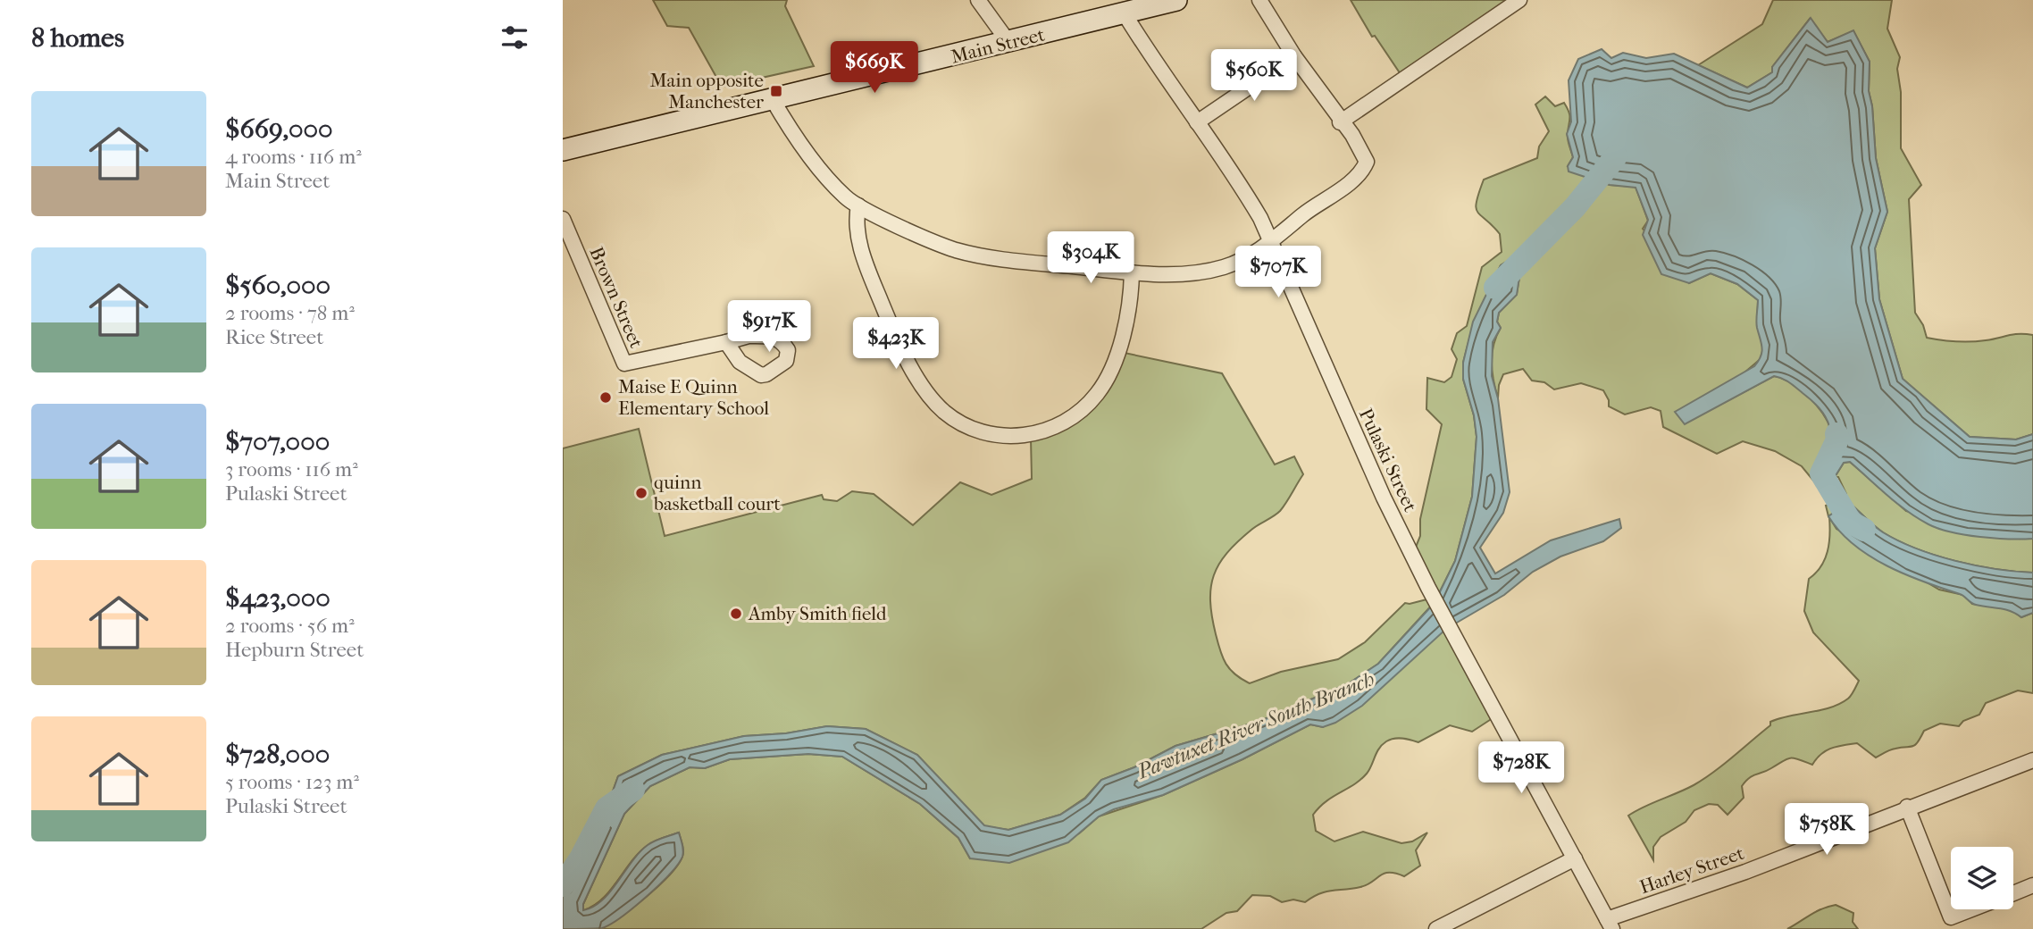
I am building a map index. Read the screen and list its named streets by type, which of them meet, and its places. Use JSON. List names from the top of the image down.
{
  "streets": {
    "main road": ["Main Street"],
    "street": ["Brown Street", "Pulaski Street", "Harley Street"]
  },
  "crossings": [
    ["Main Street", "Pulaski Street"],
    ["Pulaski Street", "Harley Street"]
  ],
  "water": ["Pawtuxet River South Branch"],
  "places": {
    "transit": ["Main opposite Manchester"],
    "other": ["Maise E Quinn Elementary School", "quinn basketball court", "Amby Smith field"]
  },
  "page": {
    "heading": "8 homes",
    "price": [
      "$669K",
      "$560K",
      "$304K",
      "$707K",
      "$917K",
      "$423K",
      "$728K",
      "$758K"
    ],
    "list": [
      {
        "name": "$669,000",
        "note": "4 rooms · 116 m² · Main Street"
      },
      {
        "name": "$560,000",
        "note": "2 rooms · 78 m² · Rice Street"
      },
      {
        "name": "$707,000",
        "note": "3 rooms · 116 m² · Pulaski Street"
      },
      {
        "name": "$423,000",
        "note": "2 rooms · 56 m² · Hepburn Street"
      },
      {
        "name": "$728,000",
        "note": "5 rooms · 123 m² · Pulaski Street"
      }
    ]
  }
}
